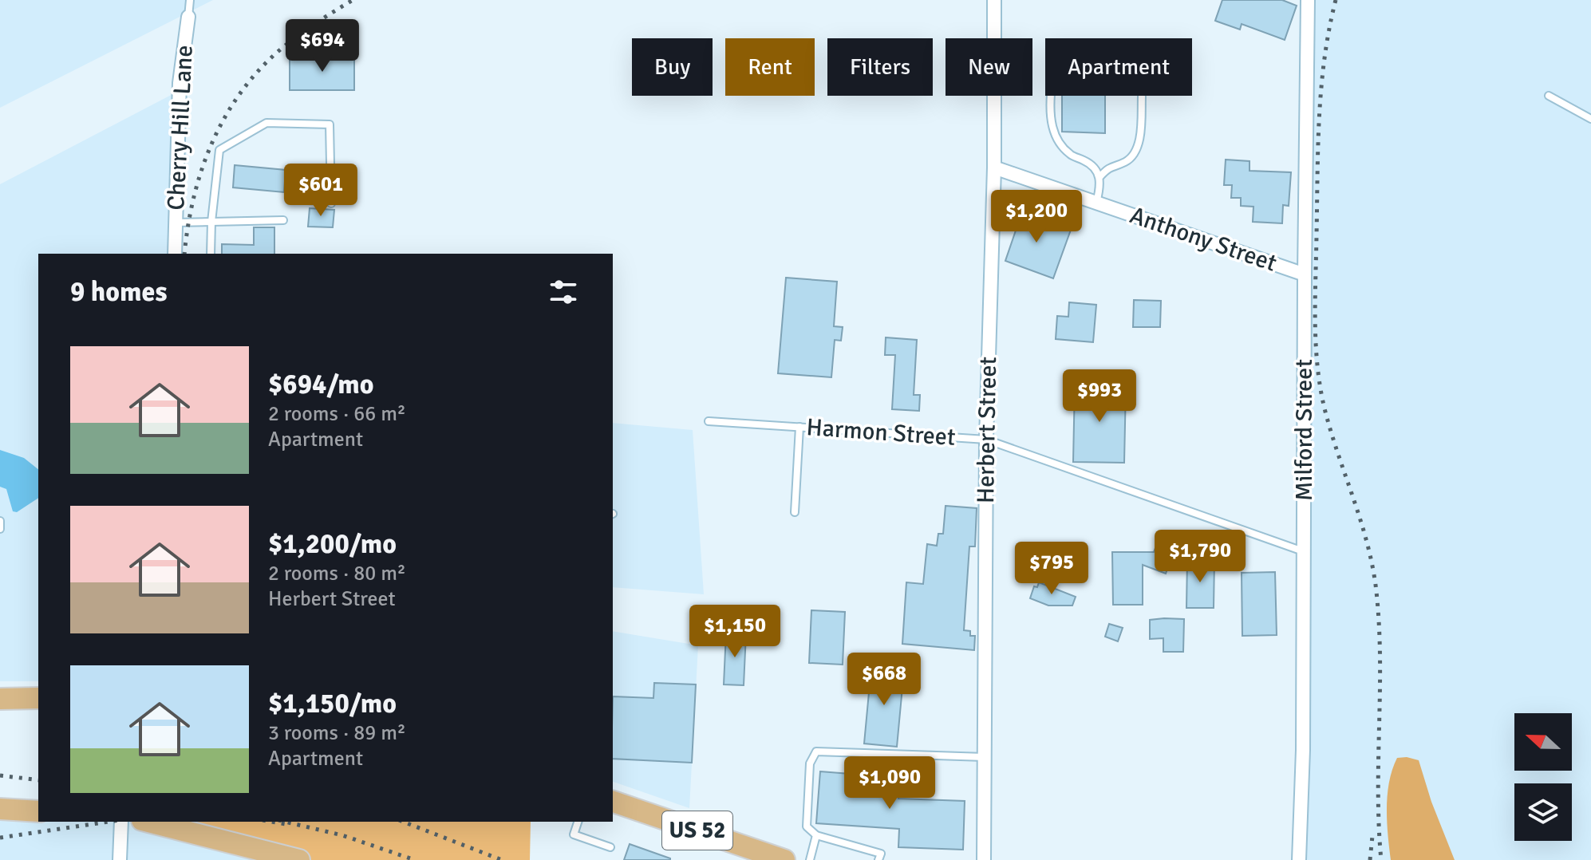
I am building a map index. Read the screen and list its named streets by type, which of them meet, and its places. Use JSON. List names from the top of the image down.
{
  "streets": {
    "main road": ["US 52"],
    "street": [
      "Cherry Hill Lane",
      "Anthony Street",
      "Herbert Street",
      "Milford Street"
    ],
    "lane": ["Harmon Street"]
  },
  "crossings": [
    ["Anthony Street", "Herbert Street"],
    ["Anthony Street", "Milford Street"],
    ["Herbert Street", "Harmon Street"],
    ["Milford Street", "Harmon Street"]
  ],
  "north": "left",
  "page": {
    "price": [
      "$694",
      "$601",
      "$1,200",
      "$993",
      "$1,790",
      "$795",
      "$1,150",
      "$668",
      "$1,090"
    ],
    "chip": [
      "Buy",
      "Rent",
      "Filters",
      "New",
      "Apartment"
    ],
    "heading": "9 homes",
    "list": [
      {
        "name": "$694/mo",
        "note": "2 rooms · 66 m² · Apartment"
      },
      {
        "name": "$1,200/mo",
        "note": "2 rooms · 80 m² · Herbert Street"
      },
      {
        "name": "$1,150/mo",
        "note": "3 rooms · 89 m² · Apartment"
      }
    ]
  }
}
